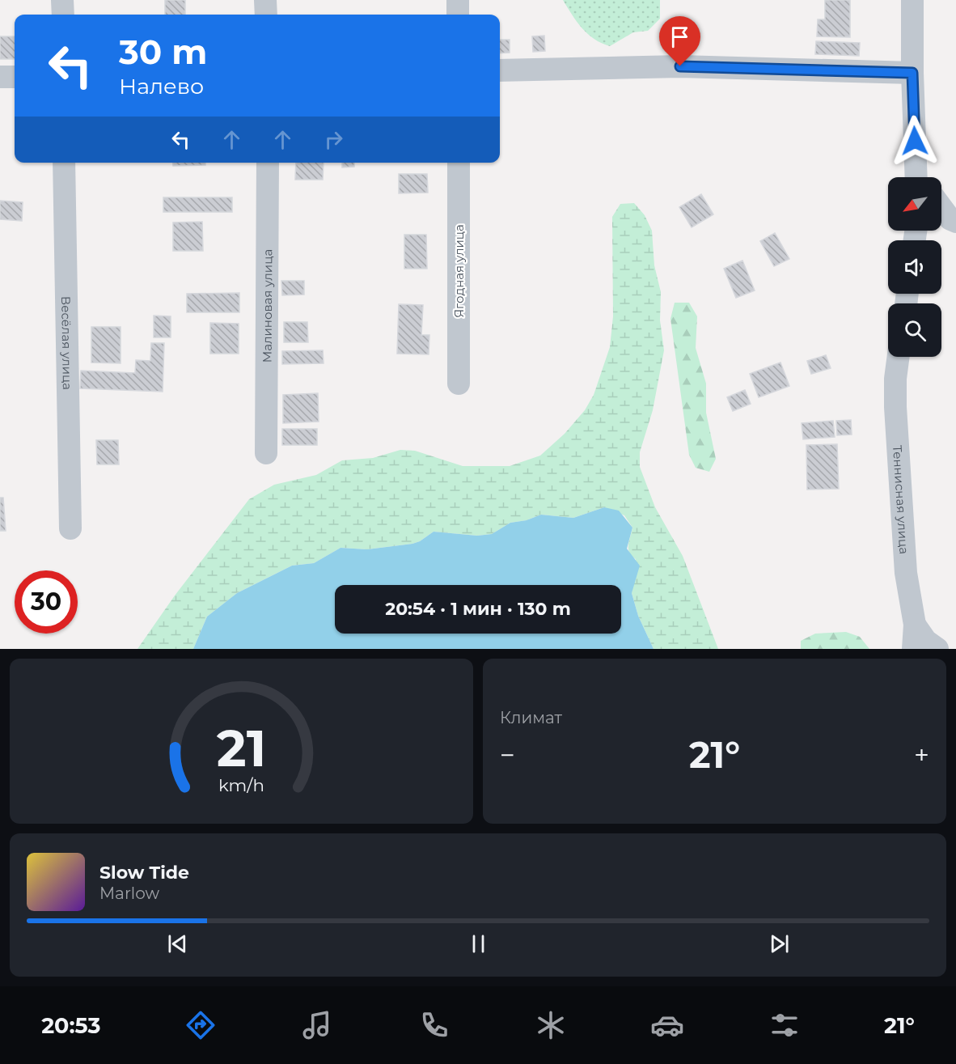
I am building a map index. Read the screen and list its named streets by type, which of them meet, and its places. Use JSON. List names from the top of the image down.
{
  "streets": {
    "street": [
      "Ягодная улица",
      "Малиновая улица",
      "Весёлая улица",
      "Теннисная улица"
    ]
  },
  "north": "bottom left",
  "page": {
    "turn": ["30 m", "Налево"],
    "limit": "30",
    "trip": "20:54 · 1 мин · 130 m",
    "tile": "Климат",
    "heat": ["−", "21°", "+"],
    "song": ["Slow Tide", "Marlow"],
    "tabs": ["20:53", "21°"],
    "gauge": ["21", "km/h"]
  }
}
